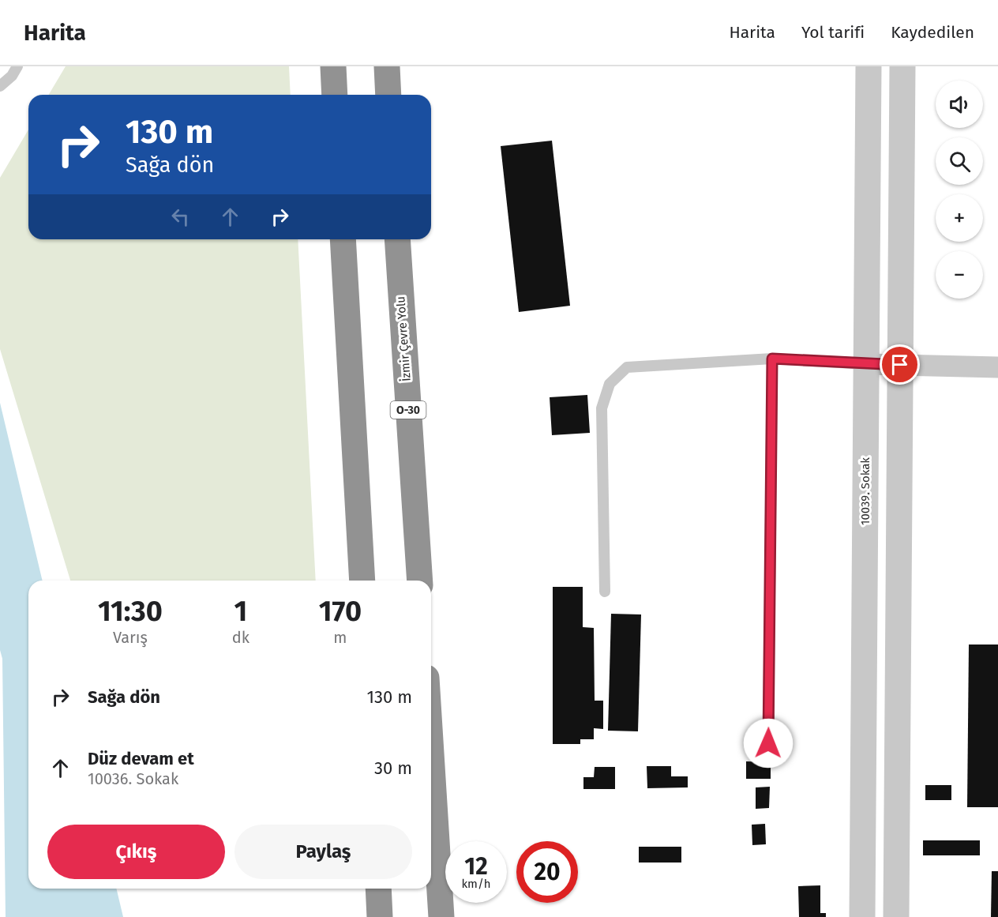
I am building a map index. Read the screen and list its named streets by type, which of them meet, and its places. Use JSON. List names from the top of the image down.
{
  "streets": {
    "highway": ["İzmir Çevre Yolu", "O-30"],
    "street": ["10039. Sokak"]
  },
  "page": {
    "header": "Harita",
    "nav": ["Harita", "Yol tarifi", "Kaydedilen"],
    "map_buttons": ["+", "−"],
    "turn": ["130 m", "Sağa dön"],
    "eta": [
      "11:30",
      "Varış",
      "1",
      "dk",
      "170",
      "m"
    ],
    "list": [
      {
        "name": "Sağa dön",
        "value": "130 m"
      },
      {
        "name": "Düz devam et",
        "note": "10036. Sokak",
        "value": "30 m"
      }
    ],
    "buttons": ["Çıkış", "Paylaş"],
    "speed": "12 km/h",
    "limit": "20"
  }
}
